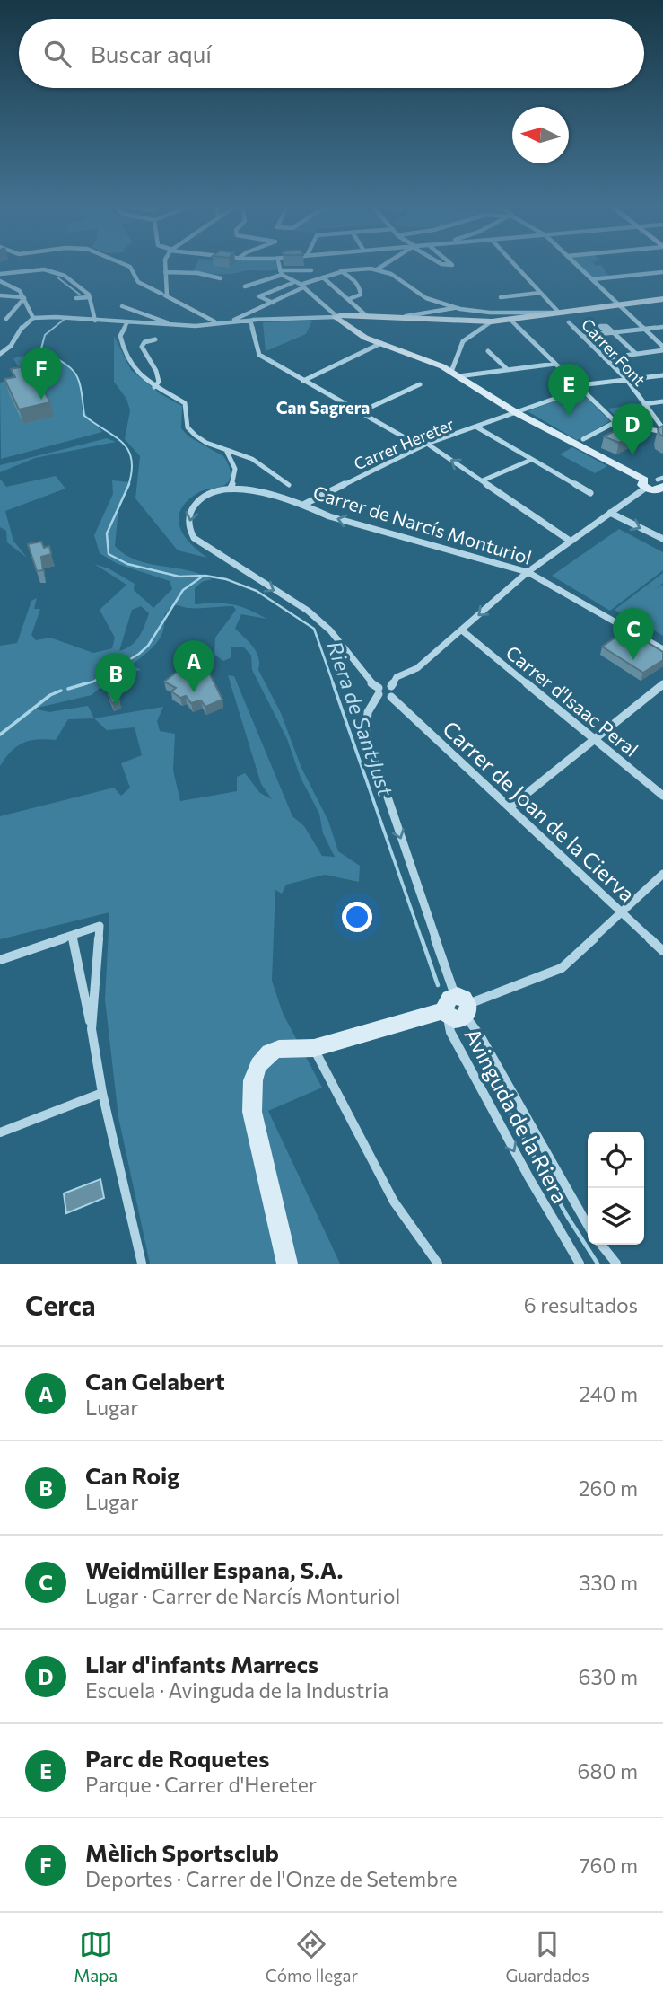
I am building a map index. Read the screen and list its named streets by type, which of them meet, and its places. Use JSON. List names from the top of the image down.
{
  "streets": {
    "street": [
      "Carrer Font",
      "Carrer Hereter",
      "Carrer de Narcís Monturiol",
      "Carrer d'Isaac Peral",
      "Carrer de Joan de la Cierva",
      "Avinguda de la Riera"
    ]
  },
  "crossings": [
    ["Carrer Hereter", "Carrer de Narcís Monturiol"]
  ],
  "one_way": ["Carrer de Narcís Monturiol"],
  "districts": ["Can Sagrera"],
  "water": ["Riera de Sant Just"],
  "north": "left",
  "page": {
    "search": "Buscar aquí",
    "pins": [
      "F",
      "E",
      "D",
      "C",
      "A",
      "B"
    ],
    "heading": ["Cerca", "6 resultados"],
    "list": [
      {
        "mark": "A",
        "name": "Can Gelabert",
        "note": "Lugar",
        "value": "240 m"
      },
      {
        "mark": "B",
        "name": "Can Roig",
        "note": "Lugar",
        "value": "260 m"
      },
      {
        "mark": "C",
        "name": "Weidmüller Espana, S.A.",
        "note": "Lugar · Carrer de Narcís Monturiol",
        "value": "330 m"
      },
      {
        "mark": "D",
        "name": "Llar d'infants Marrecs",
        "note": "Escuela · Avinguda de la Industria",
        "value": "630 m"
      },
      {
        "mark": "E",
        "name": "Parc de Roquetes",
        "note": "Parque · Carrer d'Hereter",
        "value": "680 m"
      },
      {
        "mark": "F",
        "name": "Mèlich Sportsclub",
        "note": "Deportes · Carrer de l'Onze de Setembre",
        "value": "760 m"
      }
    ],
    "nav": ["Mapa", "Cómo llegar", "Guardados"]
  }
}
